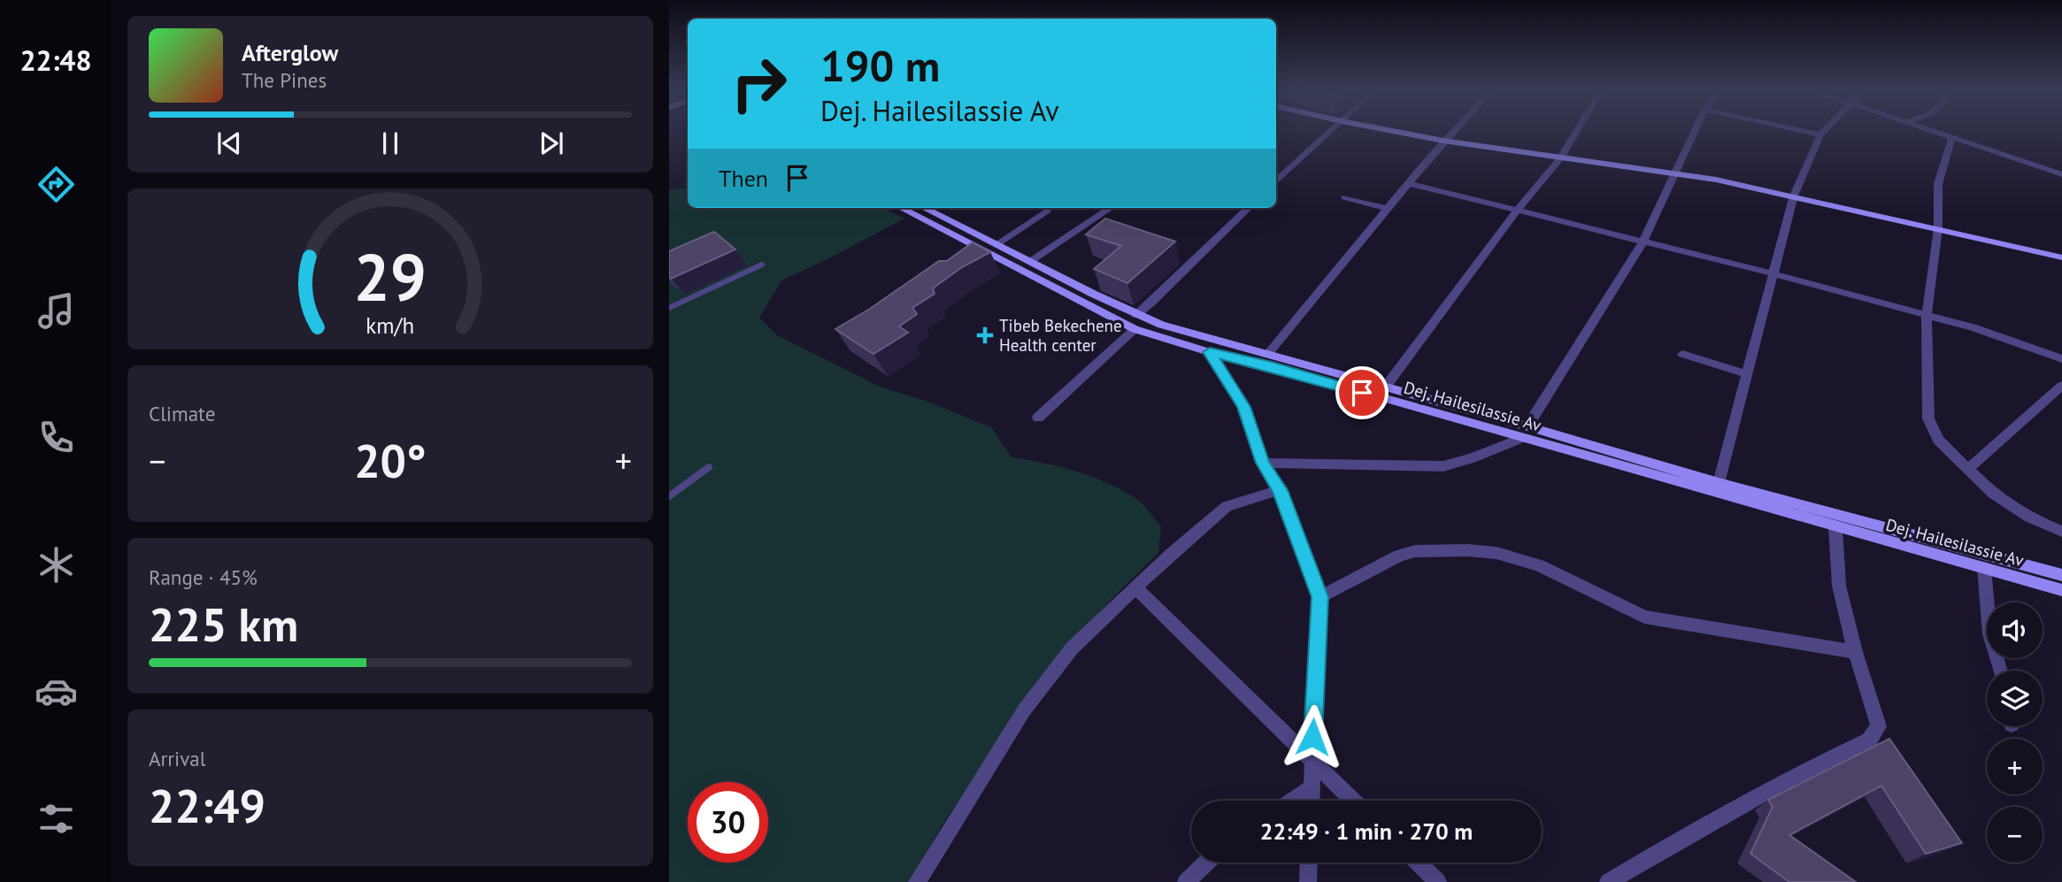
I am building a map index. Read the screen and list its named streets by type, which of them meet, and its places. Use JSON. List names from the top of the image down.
{
  "streets": {
    "main road": ["Dej. Hailesilassie Av"]
  },
  "places": {
    "health": ["Tibeb Bekechene Health center"]
  },
  "page": {
    "tabs": "22:48",
    "turn": ["190 m", "Dej. Hailesilassie Av"],
    "song": ["Afterglow", "The Pines"],
    "then": "Then",
    "tile": [
      "Climate",
      ["Range · 45%", "225 km"],
      ["Arrival", "22:49"]
    ],
    "heat": ["−", "20°", "+"],
    "map_buttons": ["+", "−"],
    "limit": "30",
    "trip": "22:49 · 1 min · 270 m",
    "gauge": ["29", "km/h"]
  }
}
